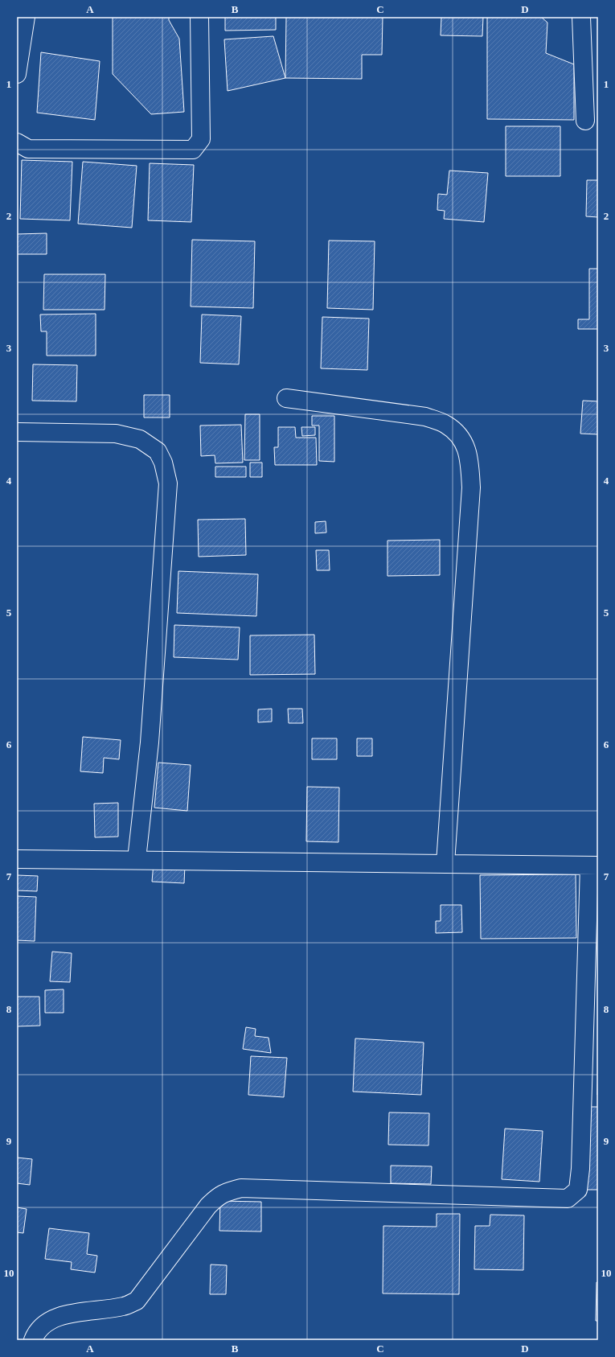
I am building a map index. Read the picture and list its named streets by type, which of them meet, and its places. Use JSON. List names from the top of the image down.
{
  "grid": {
    "columns": [
      "A",
      "B",
      "C",
      "D"
    ],
    "rows": [
      "1",
      "2",
      "3",
      "4",
      "5",
      "6",
      "7",
      "8",
      "9",
      "10"
    ]
  }
}
